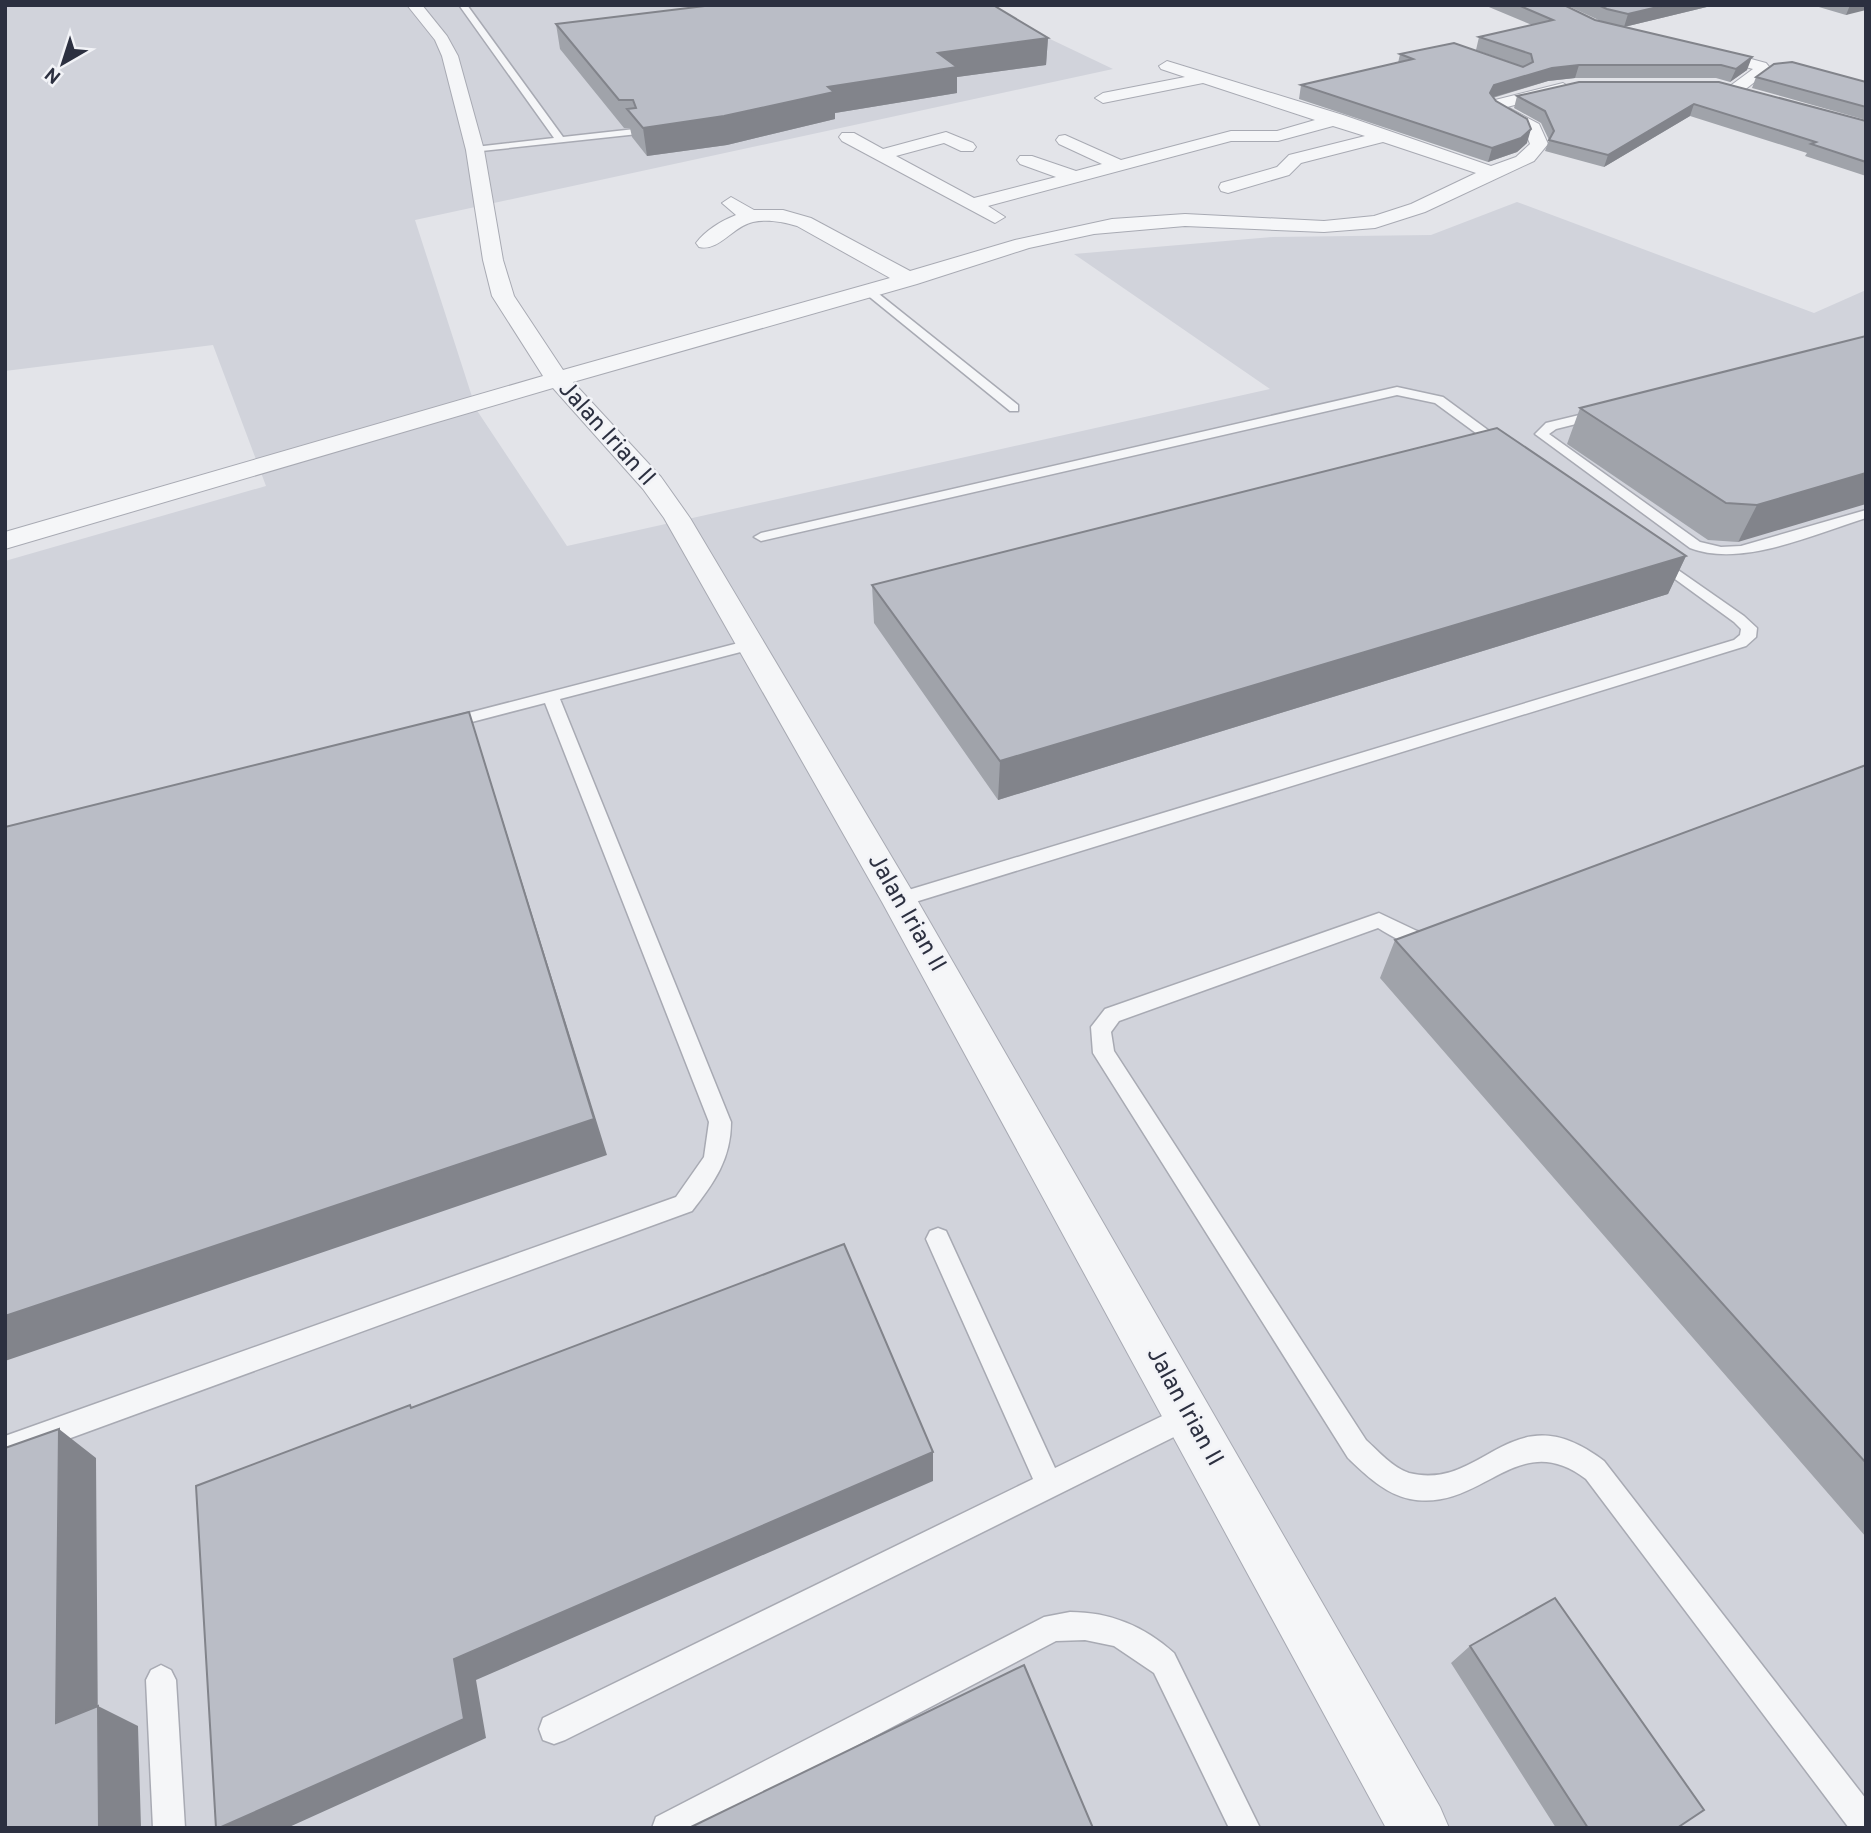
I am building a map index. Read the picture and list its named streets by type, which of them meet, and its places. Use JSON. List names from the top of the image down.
{
  "streets": {
    "street": ["Jalan Irian II"]
  },
  "north": "bottom left"
}
